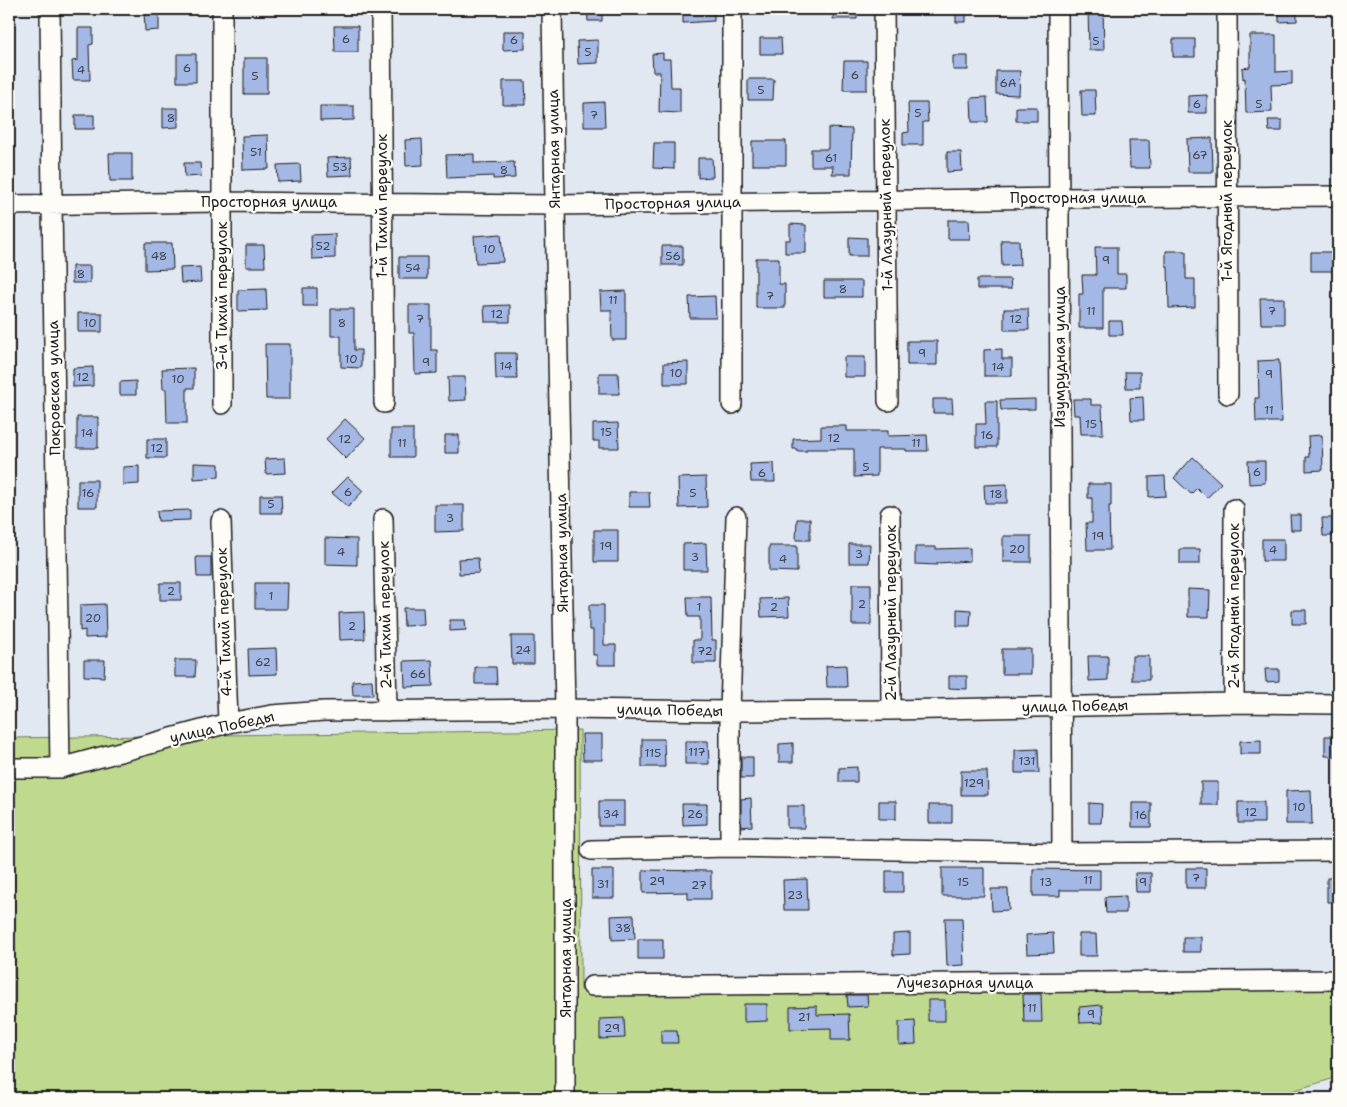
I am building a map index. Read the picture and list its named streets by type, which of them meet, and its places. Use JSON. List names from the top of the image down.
{
  "streets": {
    "street": [
      "Янтарная улица",
      "Просторная улица",
      "1-й Ягодный переулок",
      "1-й Лазурный переулок",
      "1-й Тихий переулок",
      "3-й Тихий переулок",
      "Изумрудная улица",
      "Покровская улица",
      "2-й Ягодный переулок",
      "2-й Лазурный переулок",
      "2-й Тихий переулок",
      "4-й Тихий переулок",
      "улица Победы",
      "Лучезарная улица"
    ]
  },
  "crossings": [
    ["Янтарная улица", "Просторная улица"],
    ["Янтарная улица", "улица Победы"],
    ["Просторная улица", "1-й Ягодный переулок"],
    ["Просторная улица", "1-й Лазурный переулок"],
    ["Просторная улица", "1-й Тихий переулок"],
    ["Просторная улица", "3-й Тихий переулок"],
    ["Просторная улица", "Изумрудная улица"],
    ["Просторная улица", "Покровская улица"],
    ["Изумрудная улица", "улица Победы"],
    ["Покровская улица", "улица Победы"],
    ["2-й Ягодный переулок", "улица Победы"],
    ["2-й Лазурный переулок", "улица Победы"],
    ["2-й Тихий переулок", "улица Победы"],
    ["4-й Тихий переулок", "улица Победы"]
  ],
  "house_numbers": [
    "6",
    "6",
    "5",
    "5",
    "6",
    "4",
    "6",
    "5",
    "6А",
    "5",
    "6",
    "5",
    "5",
    "7",
    "8",
    "51",
    "67",
    "61",
    "53",
    "8",
    "52",
    "10",
    "48",
    "56",
    "9",
    "54",
    "8",
    "8",
    "7",
    "11",
    "11",
    "7",
    "12",
    "7",
    "12",
    "10",
    "8",
    "9",
    "10",
    "9",
    "14",
    "14",
    "10",
    "9",
    "12",
    "10",
    "11",
    "15",
    "15",
    "14",
    "16",
    "12",
    "12",
    "11",
    "11",
    "12",
    "5",
    "6",
    "6",
    "6",
    "16",
    "5",
    "18",
    "5",
    "3",
    "19",
    "19",
    "20",
    "4",
    "4",
    "3",
    "3",
    "4",
    "2",
    "1",
    "2",
    "1",
    "2",
    "20",
    "2",
    "24",
    "72",
    "62",
    "66",
    "117",
    "115",
    "131",
    "129",
    "10",
    "12",
    "34",
    "26",
    "16",
    "7",
    "11",
    "29",
    "15",
    "13",
    "9",
    "31",
    "27",
    "23",
    "38",
    "11",
    "9",
    "21",
    "29"
  ]
}
